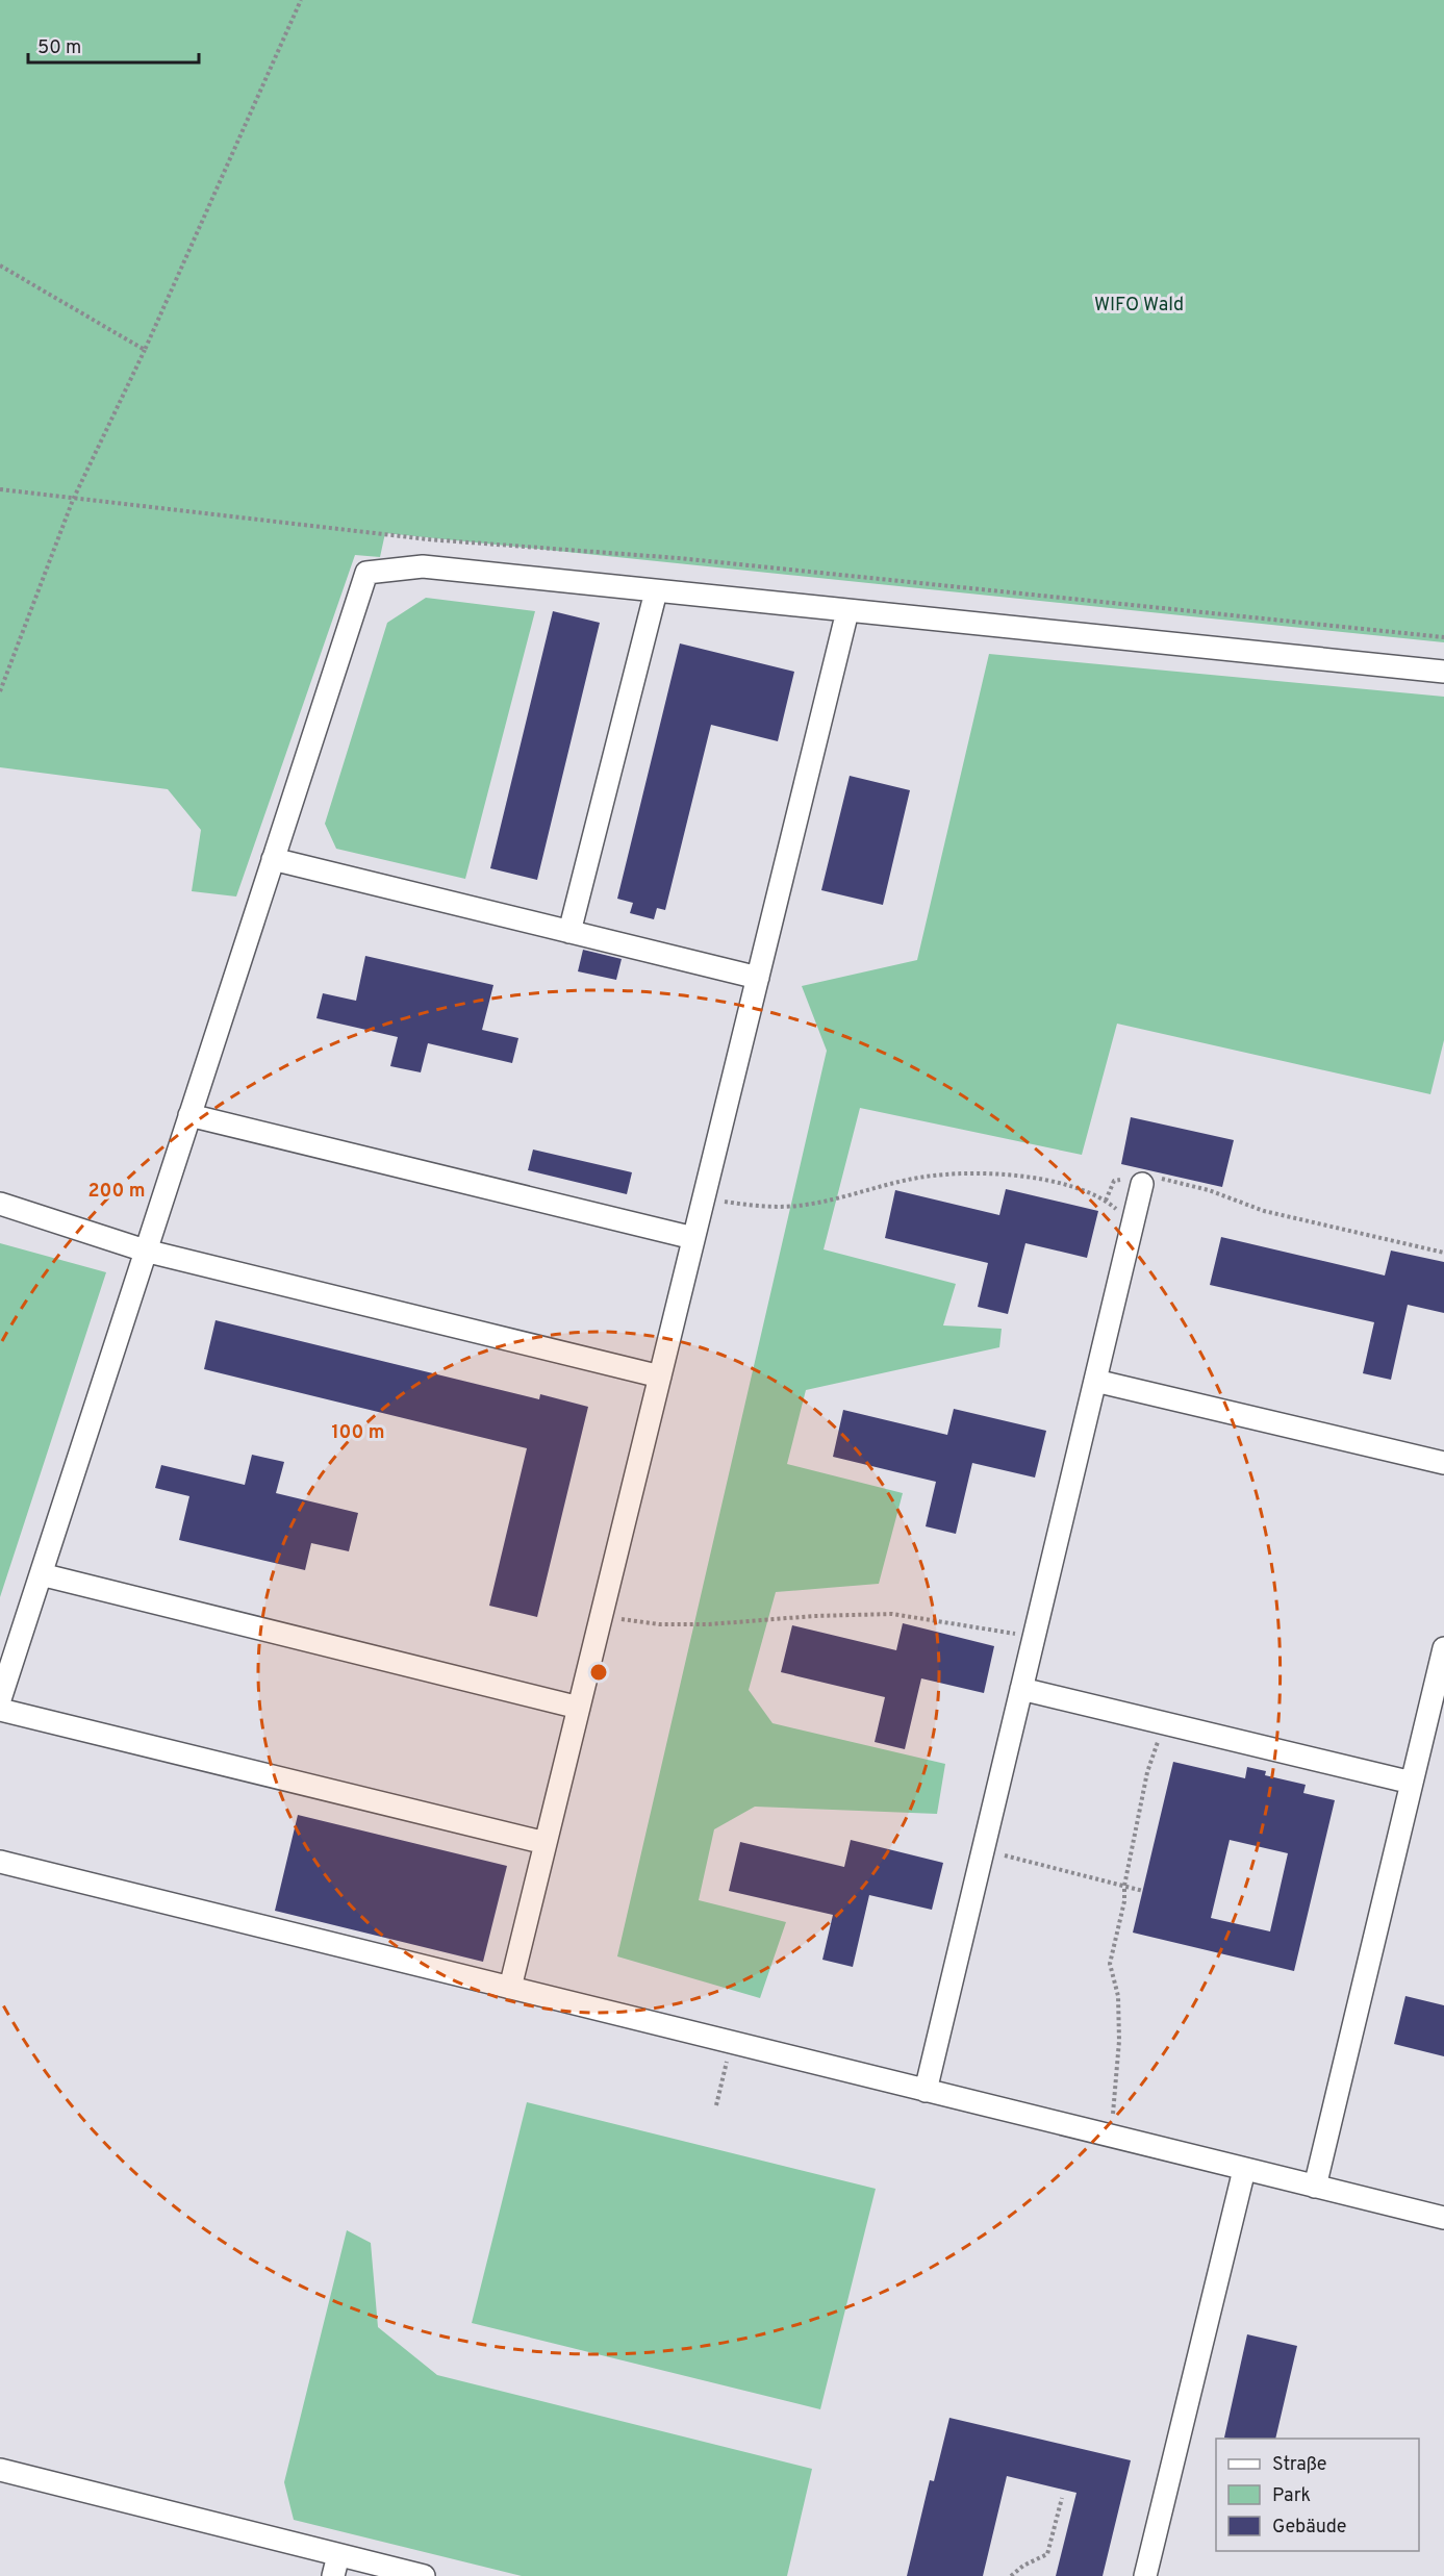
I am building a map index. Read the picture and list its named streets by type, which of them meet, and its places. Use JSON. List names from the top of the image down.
{
  "parks": ["WIFO Wald"],
  "legend": ["Straße", "Park", "Gebäude"],
  "scale_bar": "50 m",
  "rings": ["200 m", "100 m"]
}
